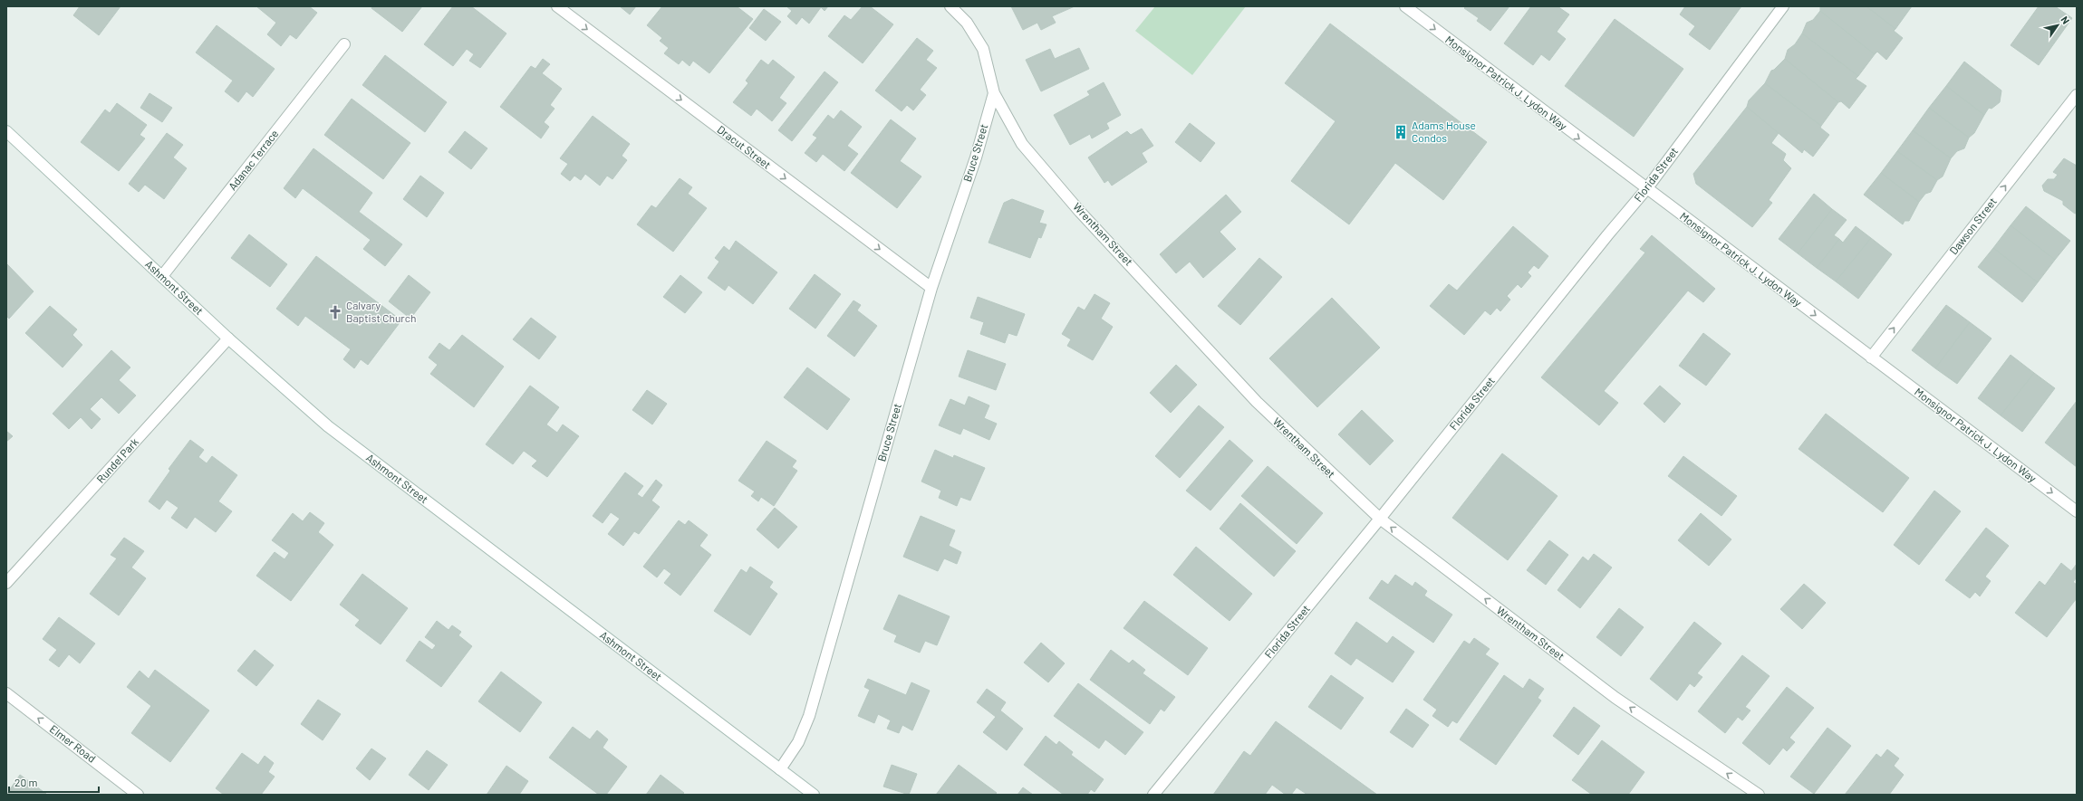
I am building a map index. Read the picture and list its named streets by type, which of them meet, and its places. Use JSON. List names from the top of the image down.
{
  "streets": {
    "street": [
      "Monsignor Patrick J. Lydon Way",
      "Dracut Street",
      "Bruce Street",
      "Adanac Terrace",
      "Florida Street",
      "Dawson Street",
      "Wrentham Street",
      "Ashmont Street",
      "Rundel Park",
      "Elmer Road"
    ]
  },
  "crossings": [
    ["Monsignor Patrick J. Lydon Way", "Florida Street"],
    ["Monsignor Patrick J. Lydon Way", "Dawson Street"],
    ["Dracut Street", "Bruce Street"],
    ["Bruce Street", "Wrentham Street"],
    ["Bruce Street", "Ashmont Street"],
    ["Adanac Terrace", "Ashmont Street"],
    ["Florida Street", "Wrentham Street"],
    ["Ashmont Street", "Rundel Park"]
  ],
  "one_way": [
    "Monsignor Patrick J. Lydon Way",
    "Dracut Street",
    "Dawson Street",
    "Wrentham Street",
    "Elmer Road"
  ],
  "places": {
    "building": ["Adams House Condos"],
    "church": ["Calvary Baptist Church"]
  },
  "scale_bar": "20 m",
  "north": "top right"
}
